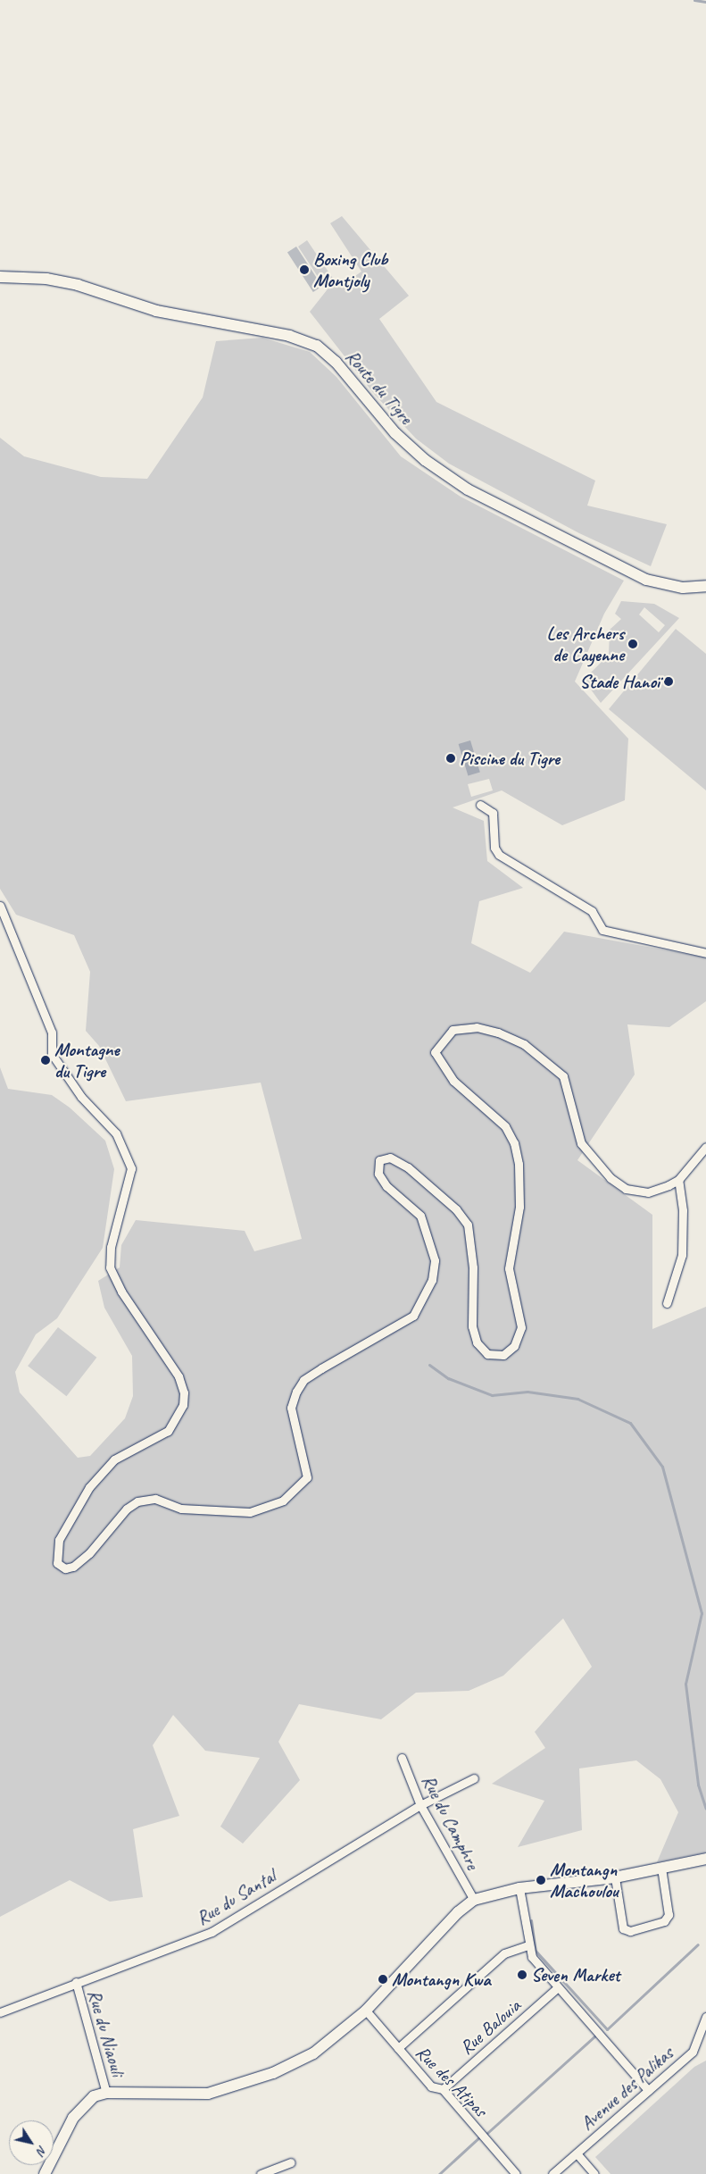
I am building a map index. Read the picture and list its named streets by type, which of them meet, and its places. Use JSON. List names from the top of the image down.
{
  "streets": {
    "main road": ["Route du Tigre"],
    "street": [
      "Rue du Camphre",
      "Rue du Santal",
      "Rue Balouia",
      "Rue du Niaouli",
      "Rue des Atipas",
      "Avenue des Palikas"
    ]
  },
  "crossings": [
    ["Rue du Camphre", "Rue du Santal"],
    ["Rue du Santal", "Rue du Niaouli"],
    ["Rue Balouia", "Rue des Atipas"]
  ],
  "places": [
    "Boxing Club Montjoly",
    "Les Archers de Cayenne",
    "Stade Hanoï",
    "Piscine du Tigre",
    "Montagne du Tigre",
    "Montangn Machoulou",
    "Seven Market",
    "Montangn Kwa"
  ],
  "north": "bottom right"
}
